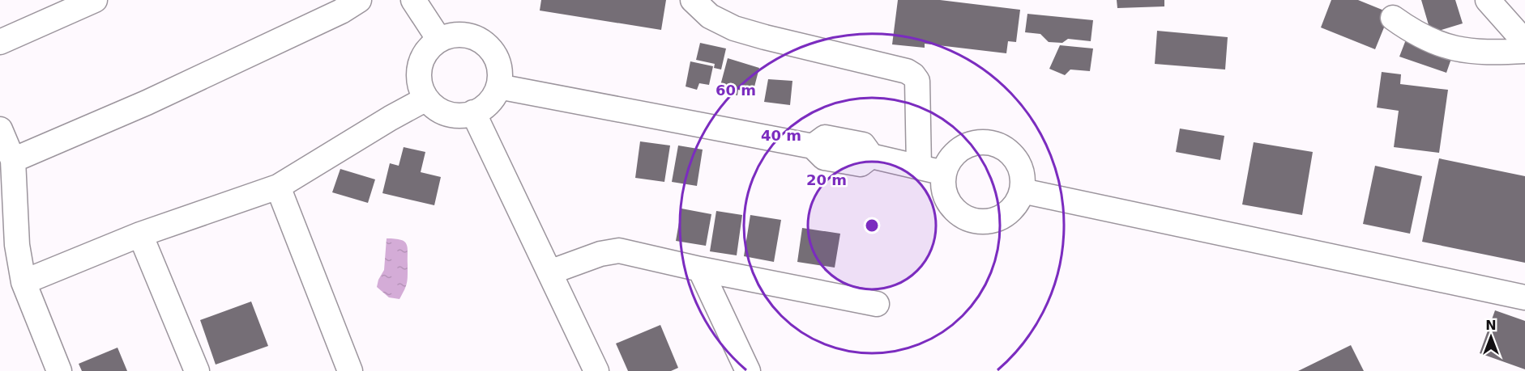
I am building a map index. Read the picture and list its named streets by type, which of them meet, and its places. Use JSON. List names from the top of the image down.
{
  "north": "top",
  "rings": ["60 m", "40 m", "20 m"]
}
